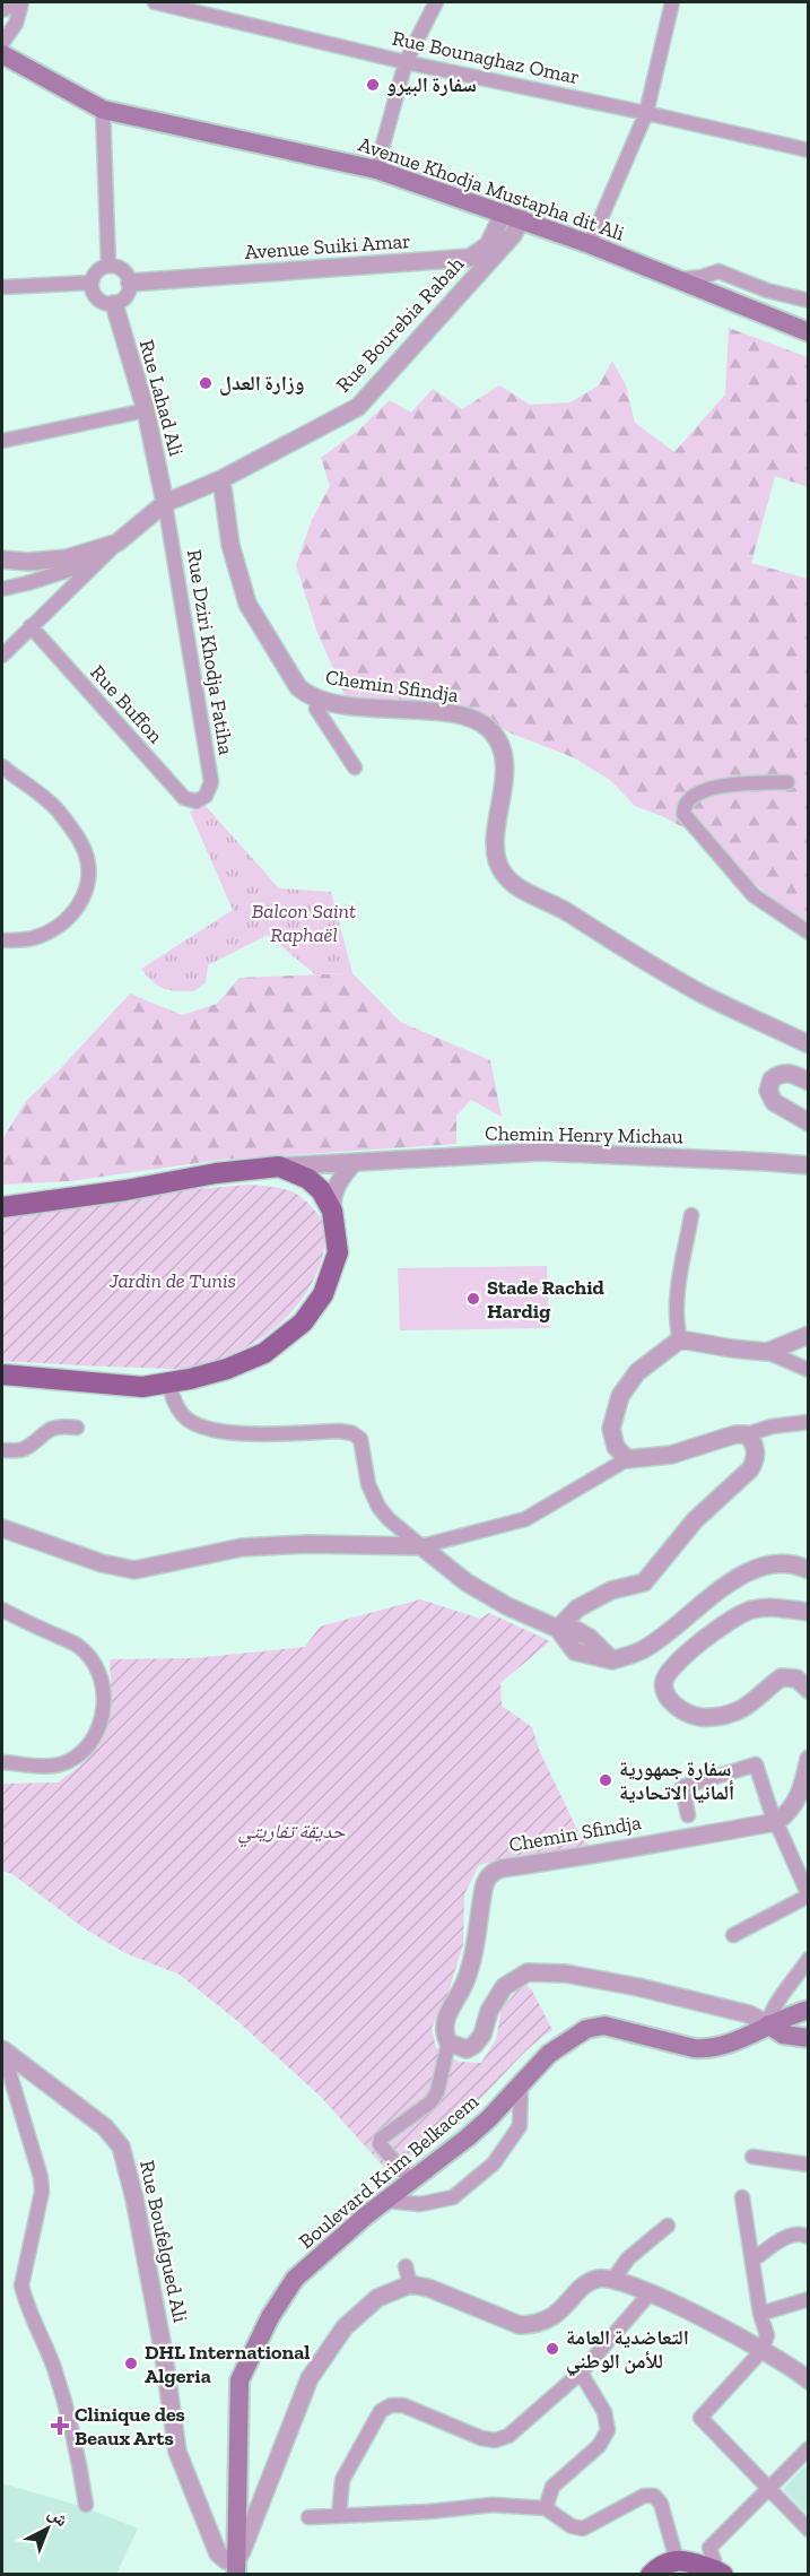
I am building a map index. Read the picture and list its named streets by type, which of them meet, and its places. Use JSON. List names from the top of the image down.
{
  "streets": {
    "main road": ["Avenue Khodja Mustapha dit Ali", "Boulevard Krim Belkacem"],
    "street": [
      "Rue Bounaghaz Omar",
      "Avenue Suiki Amar",
      "Rue Bourebia Rabah",
      "Rue Lahad Ali",
      "Rue Dziri Khodja Fatiha",
      "Chemin Sfindja",
      "Rue Buffon",
      "Chemin Henry Michau",
      "Rue Boufelgued Ali"
    ]
  },
  "crossings": [
    ["Avenue Khodja Mustapha dit Ali", "Rue Bourebia Rabah"],
    ["Avenue Suiki Amar", "Rue Bourebia Rabah"],
    ["Avenue Suiki Amar", "Rue Lahad Ali"],
    ["Rue Bourebia Rabah", "Rue Lahad Ali"],
    ["Rue Bourebia Rabah", "Rue Dziri Khodja Fatiha"],
    ["Rue Bourebia Rabah", "Chemin Sfindja"],
    ["Rue Bourebia Rabah", "Rue Buffon"],
    ["Rue Lahad Ali", "Rue Dziri Khodja Fatiha"],
    ["Rue Dziri Khodja Fatiha", "Rue Buffon"],
    ["Boulevard Krim Belkacem", "Rue Boufelgued Ali"]
  ],
  "parks": ["Balcon Saint Raphaël", "Jardin de Tunis", "حديقة تفاريتي"],
  "places": {
    "other": [
      "سفارة البيرو",
      "وزارة العدل",
      "Stade Rachid Hardig",
      "سفارة جمهورية ألمانيا الاتحادية",
      "التعاضدية العامة للأمن الوطني",
      "DHL International Algeria"
    ],
    "health": ["Clinique des Beaux Arts"]
  },
  "north": "top right"
}
